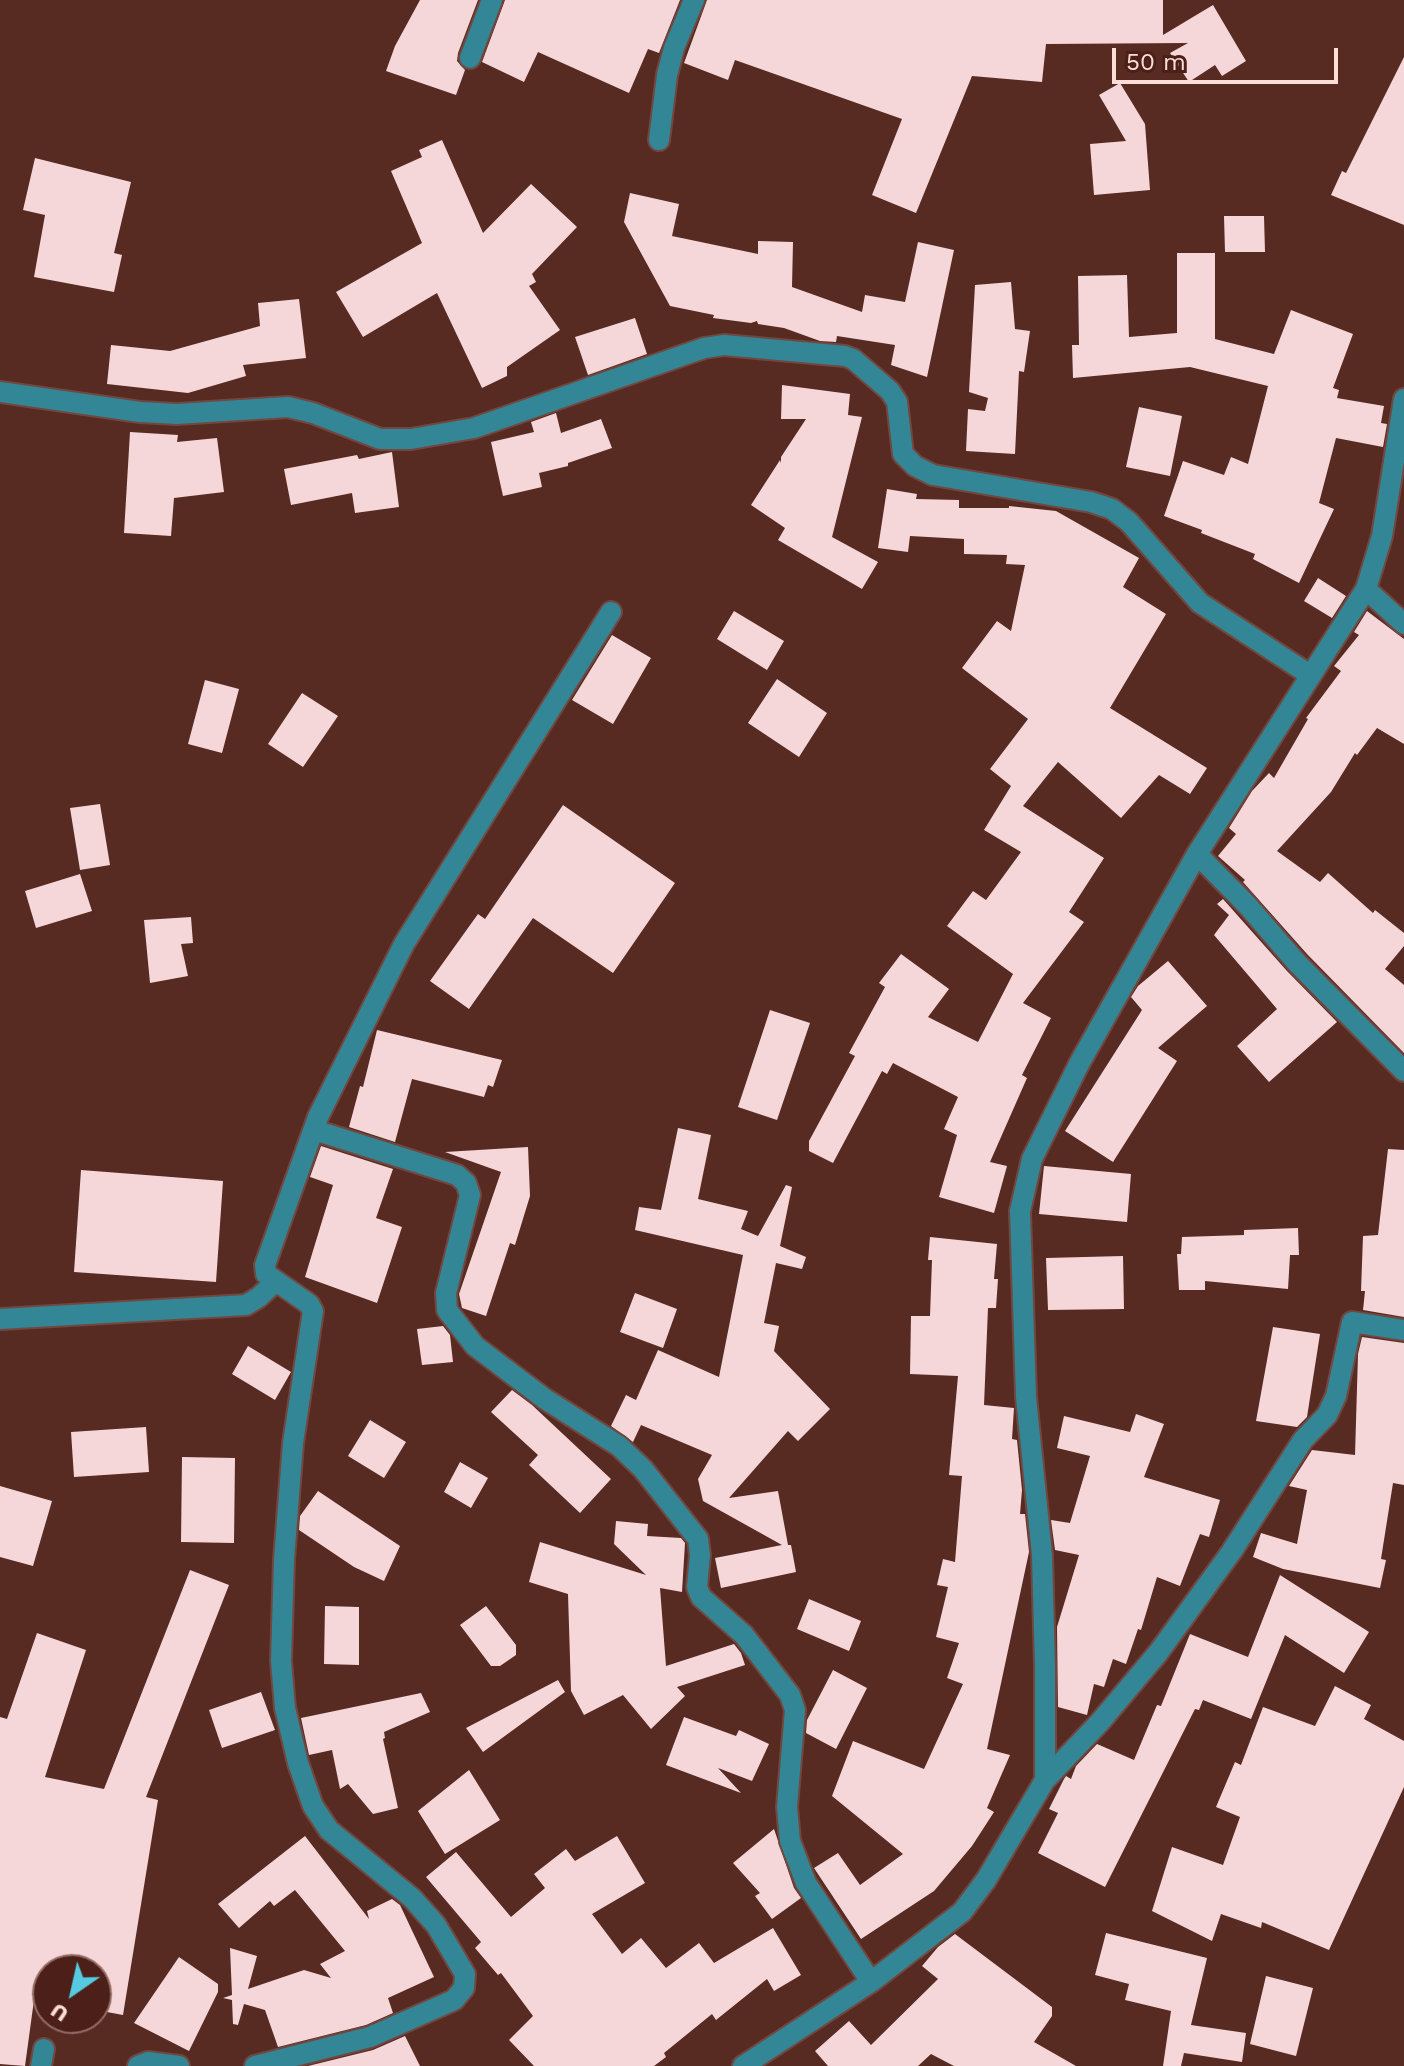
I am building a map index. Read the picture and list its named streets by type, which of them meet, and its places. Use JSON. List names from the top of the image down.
{
  "scale_bar": "50 m",
  "north": "bottom left"
}
